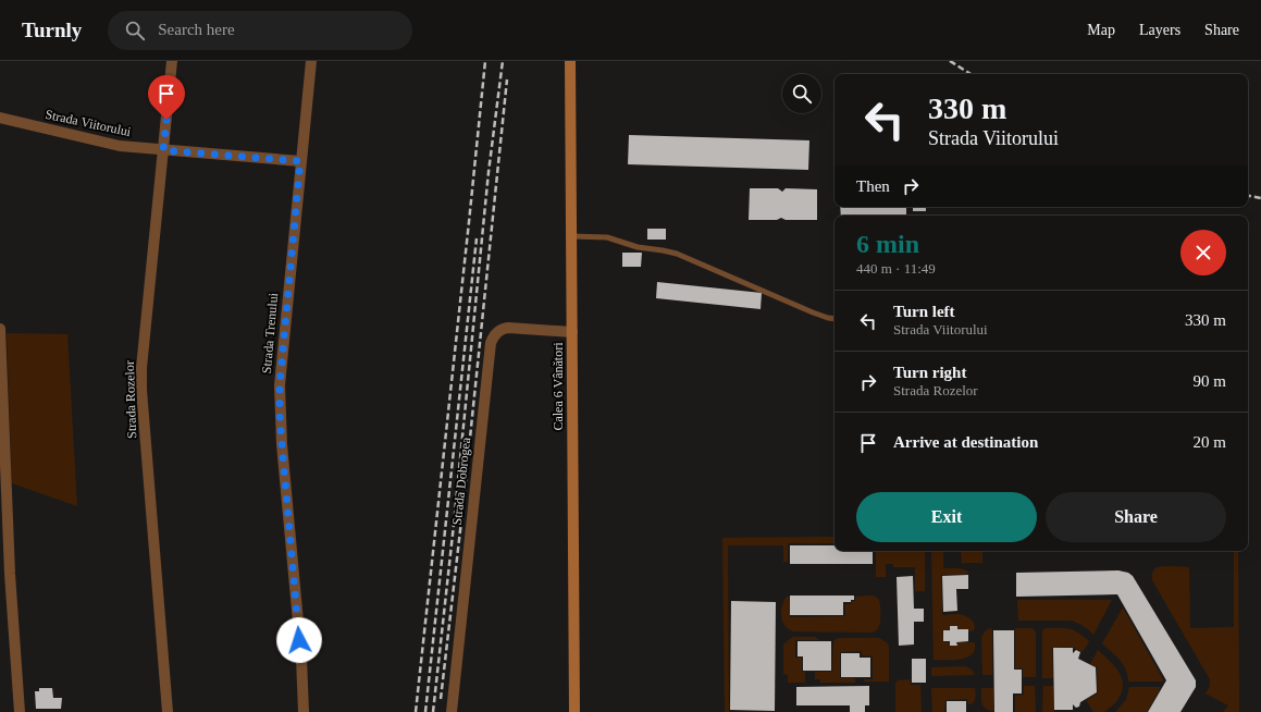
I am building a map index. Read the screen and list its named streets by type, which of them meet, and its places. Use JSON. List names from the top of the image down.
{
  "streets": {
    "main road": ["Calea 6 Vânători"],
    "street": [
      "Strada Viitorului",
      "Strada Trenului",
      "Strada Rozelor",
      "Strada Dobrogea"
    ]
  },
  "crossings": [
    ["Strada Viitorului", "Strada Trenului"],
    ["Strada Viitorului", "Strada Rozelor"],
    ["Calea 6 Vânători", "Strada Dobrogea"]
  ],
  "page": {
    "header": "Turnly",
    "search": "Search here",
    "nav": ["Map", "Layers", "Share"],
    "turn": ["330 m", "Strada Viitorului"],
    "then": "Then",
    "heading": ["6 min", "440 m · 11:49"],
    "list": [
      {
        "name": "Turn left",
        "note": "Strada Viitorului",
        "value": "330 m"
      },
      {
        "name": "Turn right",
        "note": "Strada Rozelor",
        "value": "90 m"
      },
      {
        "name": "Arrive at destination",
        "value": "20 m"
      }
    ],
    "buttons": ["Exit", "Share"]
  }
}
